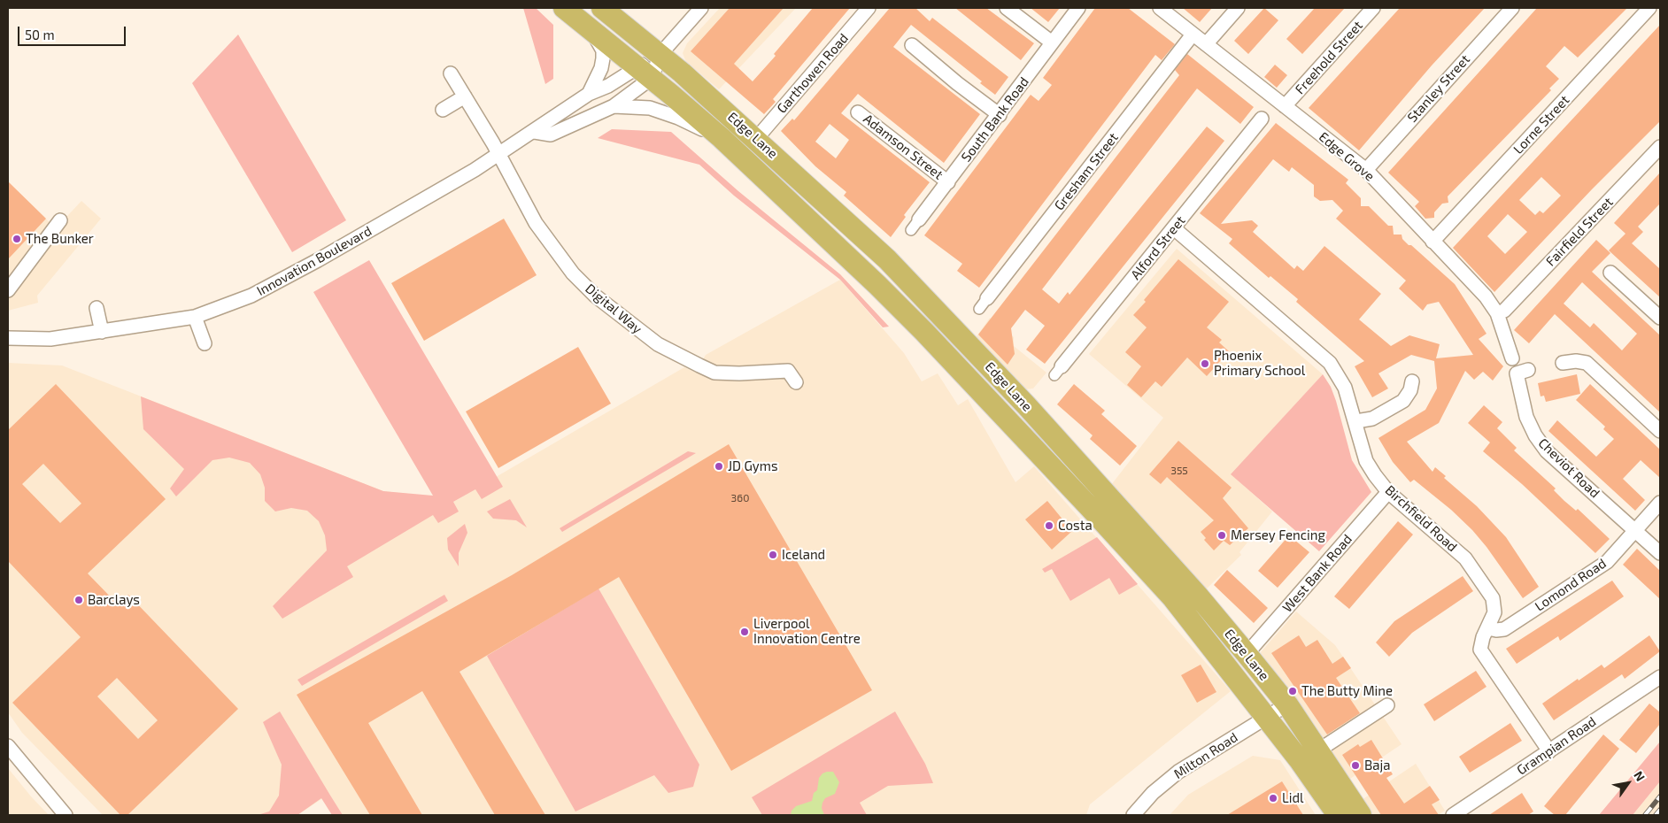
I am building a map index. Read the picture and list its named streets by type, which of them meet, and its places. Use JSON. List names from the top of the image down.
{
  "streets": {
    "highway": ["Edge Lane"],
    "street": [
      "Freehold Street",
      "Garthowen Road",
      "Stanley Street",
      "South Bank Road",
      "Lorne Street",
      "Adamson Street",
      "Edge Grove",
      "Gresham Street",
      "Fairfield Street",
      "Alford Street",
      "Innovation Boulevard",
      "Digital Way",
      "Cheviot Road",
      "Birchfield Road",
      "West Bank Road",
      "Lomond Road",
      "Grampian Road",
      "Milton Road"
    ]
  },
  "crossings": [
    ["Freehold Street", "Edge Grove"],
    ["Garthowen Road", "Edge Lane"],
    ["Stanley Street", "Edge Grove"],
    ["South Bank Road", "Adamson Street"],
    ["Lorne Street", "Edge Grove"],
    ["Edge Lane", "Innovation Boulevard"],
    ["Edge Lane", "West Bank Road"],
    ["Edge Lane", "Milton Road"],
    ["Edge Grove", "Gresham Street"],
    ["Edge Grove", "Fairfield Street"],
    ["Alford Street", "Birchfield Road"],
    ["Innovation Boulevard", "Digital Way"],
    ["Cheviot Road", "Lomond Road"],
    ["Birchfield Road", "West Bank Road"],
    ["Birchfield Road", "Lomond Road"],
    ["Birchfield Road", "Grampian Road"]
  ],
  "places": [
    "The Bunker",
    "Phoenix Primary School",
    "JD Gyms",
    "Costa",
    "Mersey Fencing",
    "Iceland",
    "Barclays",
    "Liverpool Innovation Centre",
    "The Butty Mine",
    "Baja",
    "Lidl"
  ],
  "house_numbers": ["355", "360"],
  "scale_bar": "50 m",
  "north": "top right"
}
